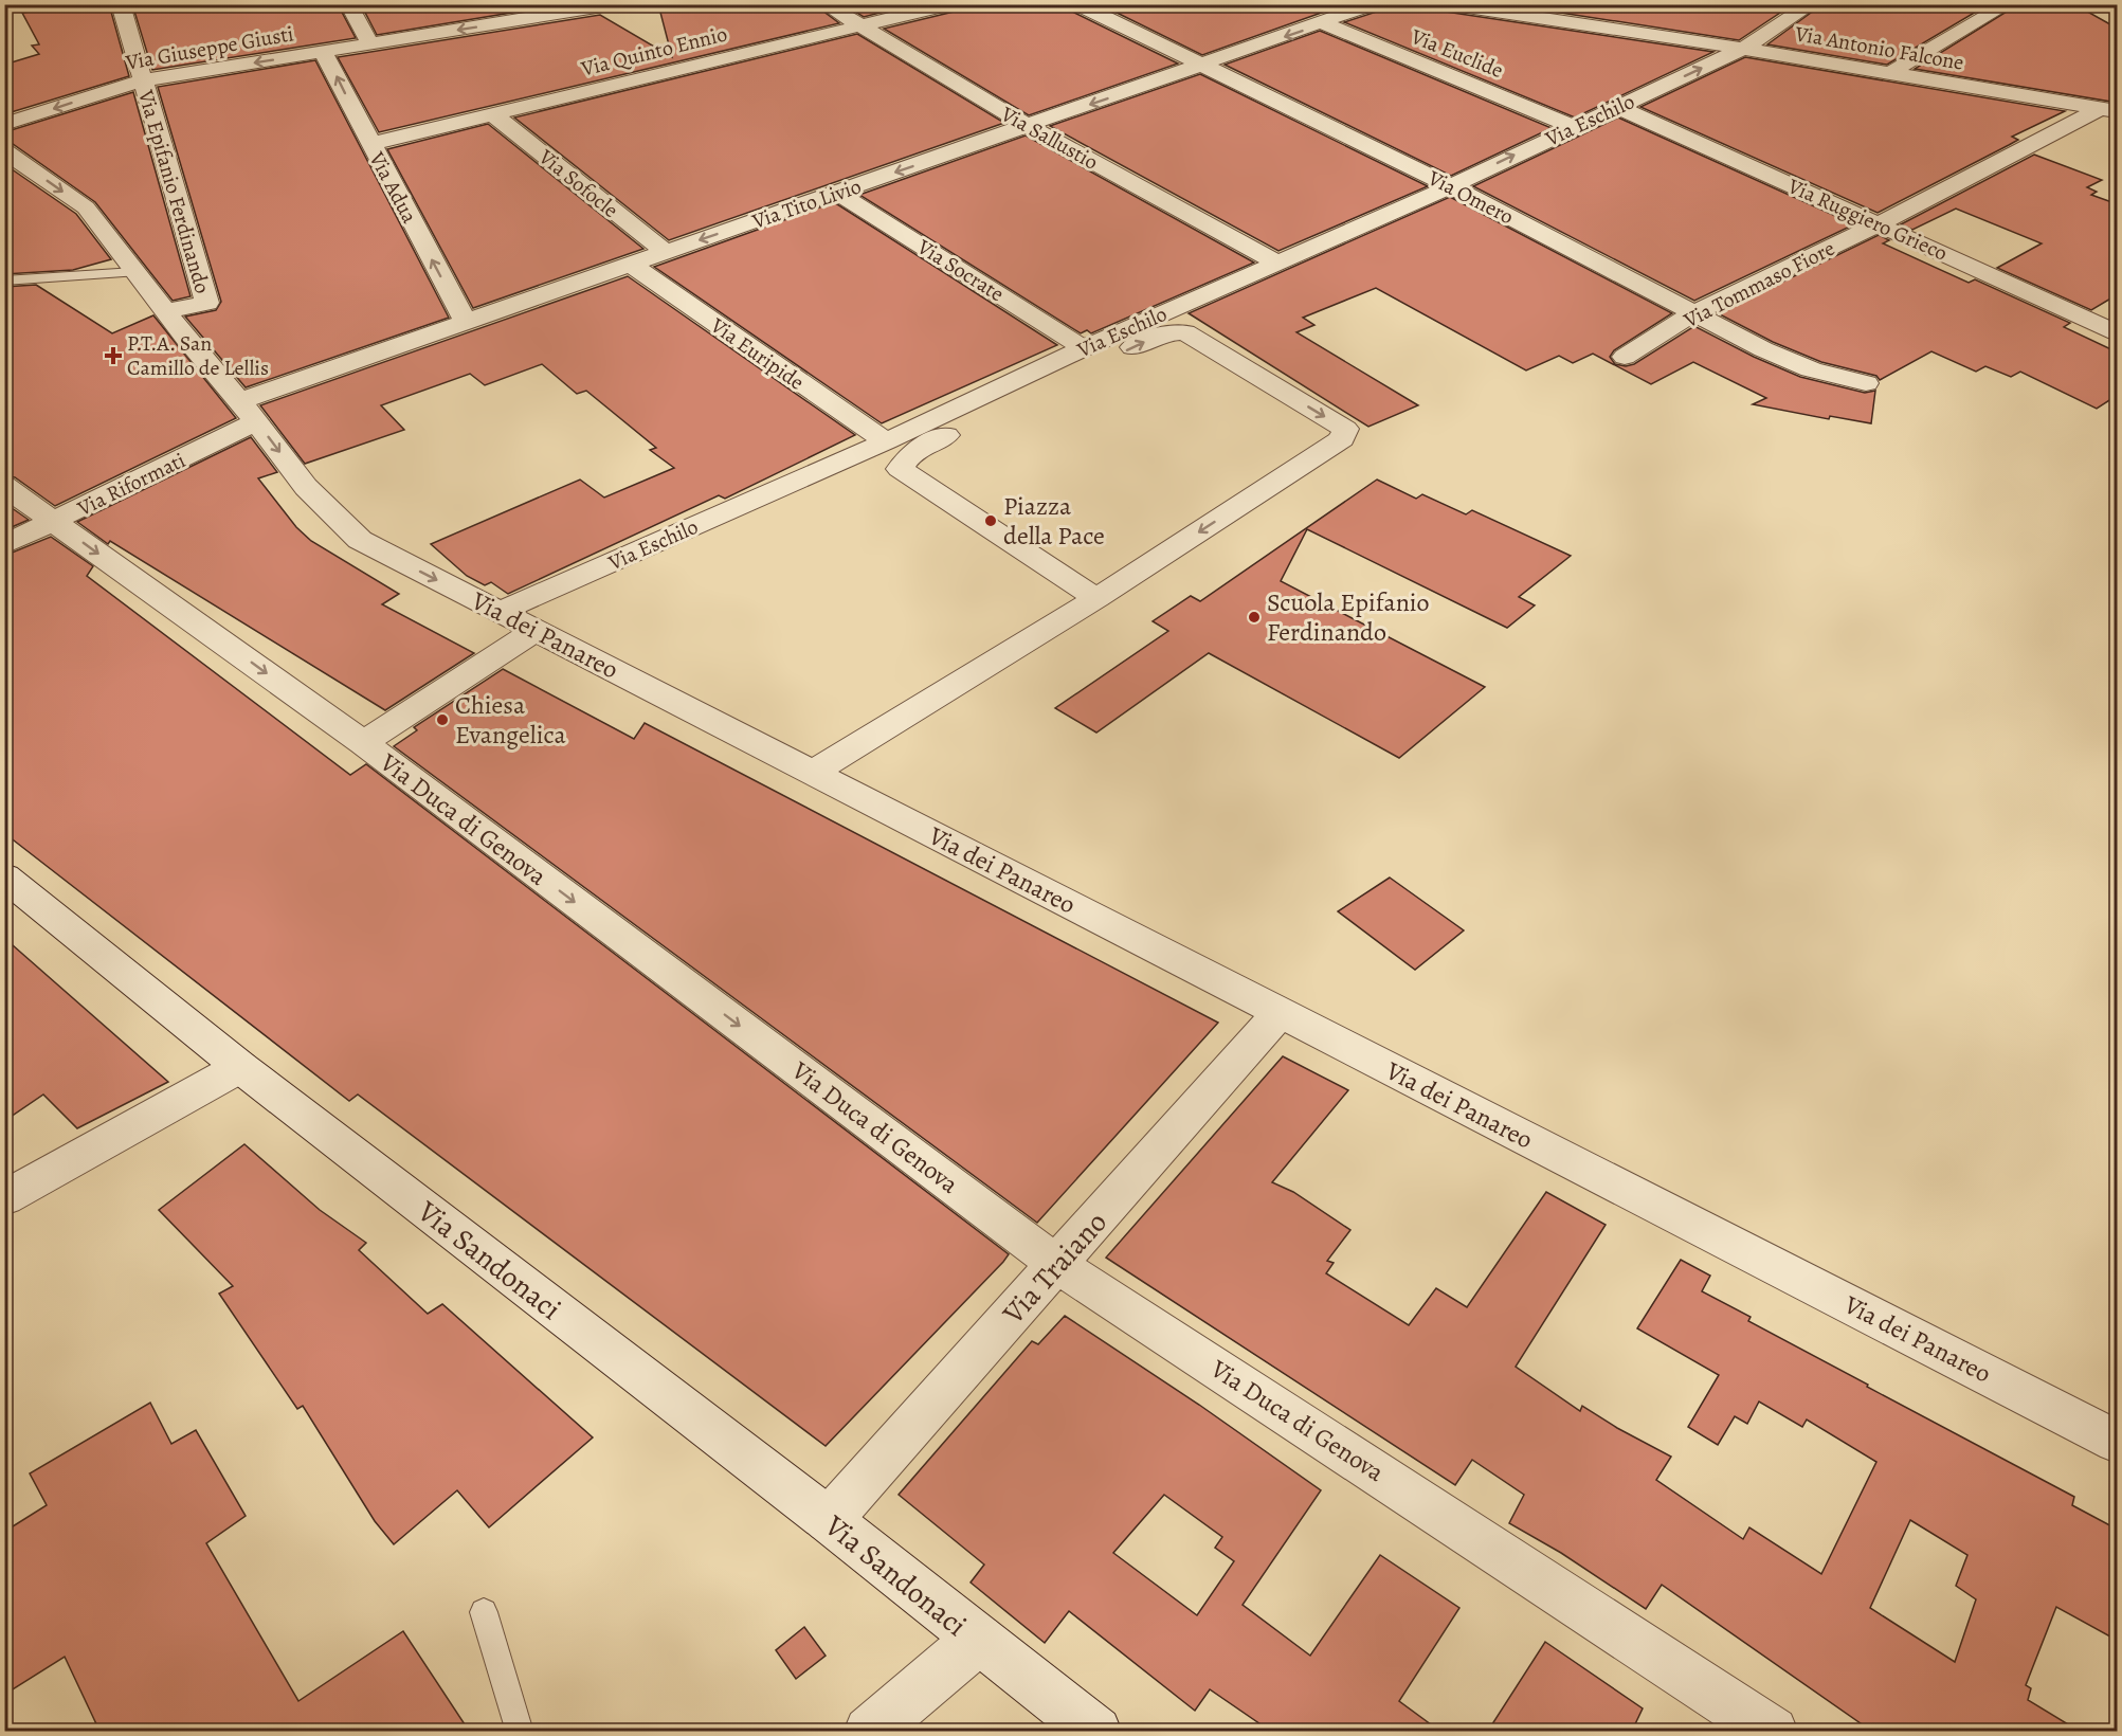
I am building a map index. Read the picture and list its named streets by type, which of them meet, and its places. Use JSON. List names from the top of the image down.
{
  "streets": {
    "street": [
      "Via Giuseppe Giusti",
      "Via Antonio Falcone",
      "Via Quinto Ennio",
      "Via Euclide",
      "Via Eschilo",
      "Via Sallustio",
      "Via Sofocle",
      "Via Adua",
      "Via Epifanio Ferdinando",
      "Via Omero",
      "Via Tito Livio",
      "Via Ruggiero Grieco",
      "Via Socrate",
      "Via Tommaso Fiore",
      "Via Euripide",
      "Via Riformati",
      "Via dei Panareo",
      "Via Duca di Genova",
      "Via Sandonaci",
      "Via Traiano"
    ]
  },
  "crossings": [
    ["Via Giuseppe Giusti", "Via Adua"],
    ["Via Giuseppe Giusti", "Via Epifanio Ferdinando"],
    ["Via Antonio Falcone", "Via Eschilo"],
    ["Via Antonio Falcone", "Via Tommaso Fiore"],
    ["Via Quinto Ennio", "Via Sallustio"],
    ["Via Quinto Ennio", "Via Sofocle"],
    ["Via Quinto Ennio", "Via Adua"],
    ["Via Euclide", "Via Eschilo"],
    ["Via Euclide", "Via Tito Livio"],
    ["Via Eschilo", "Via Sallustio"],
    ["Via Eschilo", "Via Omero"],
    ["Via Eschilo", "Via Ruggiero Grieco"],
    ["Via Eschilo", "Via Socrate"],
    ["Via Eschilo", "Via Euripide"],
    ["Via Eschilo", "Via dei Panareo"],
    ["Via Sallustio", "Via Tito Livio"],
    ["Via Sofocle", "Via Tito Livio"],
    ["Via Adua", "Via Tito Livio"],
    ["Via Epifanio Ferdinando", "Via dei Panareo"],
    ["Via Omero", "Via Tito Livio"],
    ["Via Omero", "Via Tommaso Fiore"],
    ["Via Tito Livio", "Via Socrate"],
    ["Via Tito Livio", "Via Euripide"],
    ["Via Tito Livio", "Via Riformati"],
    ["Via Tito Livio", "Via dei Panareo"],
    ["Via Ruggiero Grieco", "Via Tommaso Fiore"],
    ["Via Riformati", "Via dei Panareo"],
    ["Via Riformati", "Via Duca di Genova"],
    ["Via dei Panareo", "Via Traiano"],
    ["Via Duca di Genova", "Via Traiano"],
    ["Via Sandonaci", "Via Traiano"]
  ],
  "one_way": [
    "Via Giuseppe Giusti",
    "Via Adua",
    "Via Tito Livio",
    "Via Duca di Genova"
  ],
  "places": {
    "health": ["P.T.A. San Camillo de Lellis"],
    "other": ["Piazza della Pace", "Scuola Epifanio Ferdinando", "Chiesa Evangelica"]
  }
}
